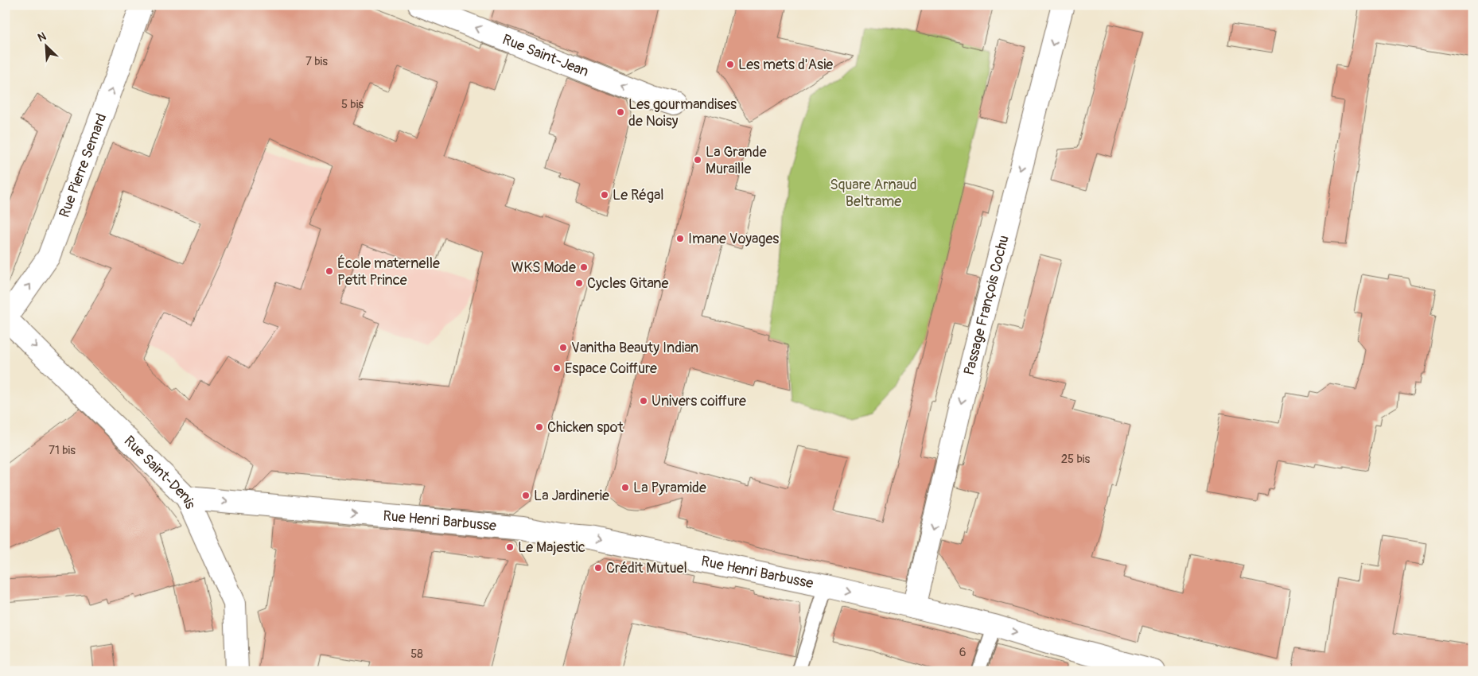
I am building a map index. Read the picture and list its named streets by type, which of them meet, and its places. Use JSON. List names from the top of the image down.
{
  "streets": {
    "street": [
      "Rue Saint-Jean",
      "Rue Pierre Semard",
      "Passage François Cochu",
      "Rue Saint-Denis",
      "Rue Henri Barbusse"
    ]
  },
  "crossings": [
    ["Rue Pierre Semard", "Rue Saint-Denis"],
    ["Passage François Cochu", "Rue Henri Barbusse"],
    ["Rue Saint-Denis", "Rue Henri Barbusse"]
  ],
  "one_way": [
    "Rue Saint-Jean",
    "Rue Pierre Semard",
    "Passage François Cochu",
    "Rue Saint-Denis",
    "Rue Henri Barbusse"
  ],
  "parks": ["Square Arnaud Beltrame"],
  "places": [
    "Les mets d'Asie",
    "Les gourmandises de Noisy",
    "La Grande Muraille",
    "Le Régal",
    "Imane Voyages",
    "WKS Mode",
    "École maternelle Petit Prince",
    "Cycles Gitane",
    "Vanitha Beauty Indian",
    "Espace Coiffure",
    "Univers coiffure",
    "Chicken spot",
    "La Pyramide",
    "La Jardinerie",
    "Le Majestic",
    "Crédit Mutuel"
  ],
  "house_numbers": [
    "7 bis",
    "5 bis",
    "71 bis",
    "25 bis",
    "6",
    "58"
  ],
  "north": "top left"
}
